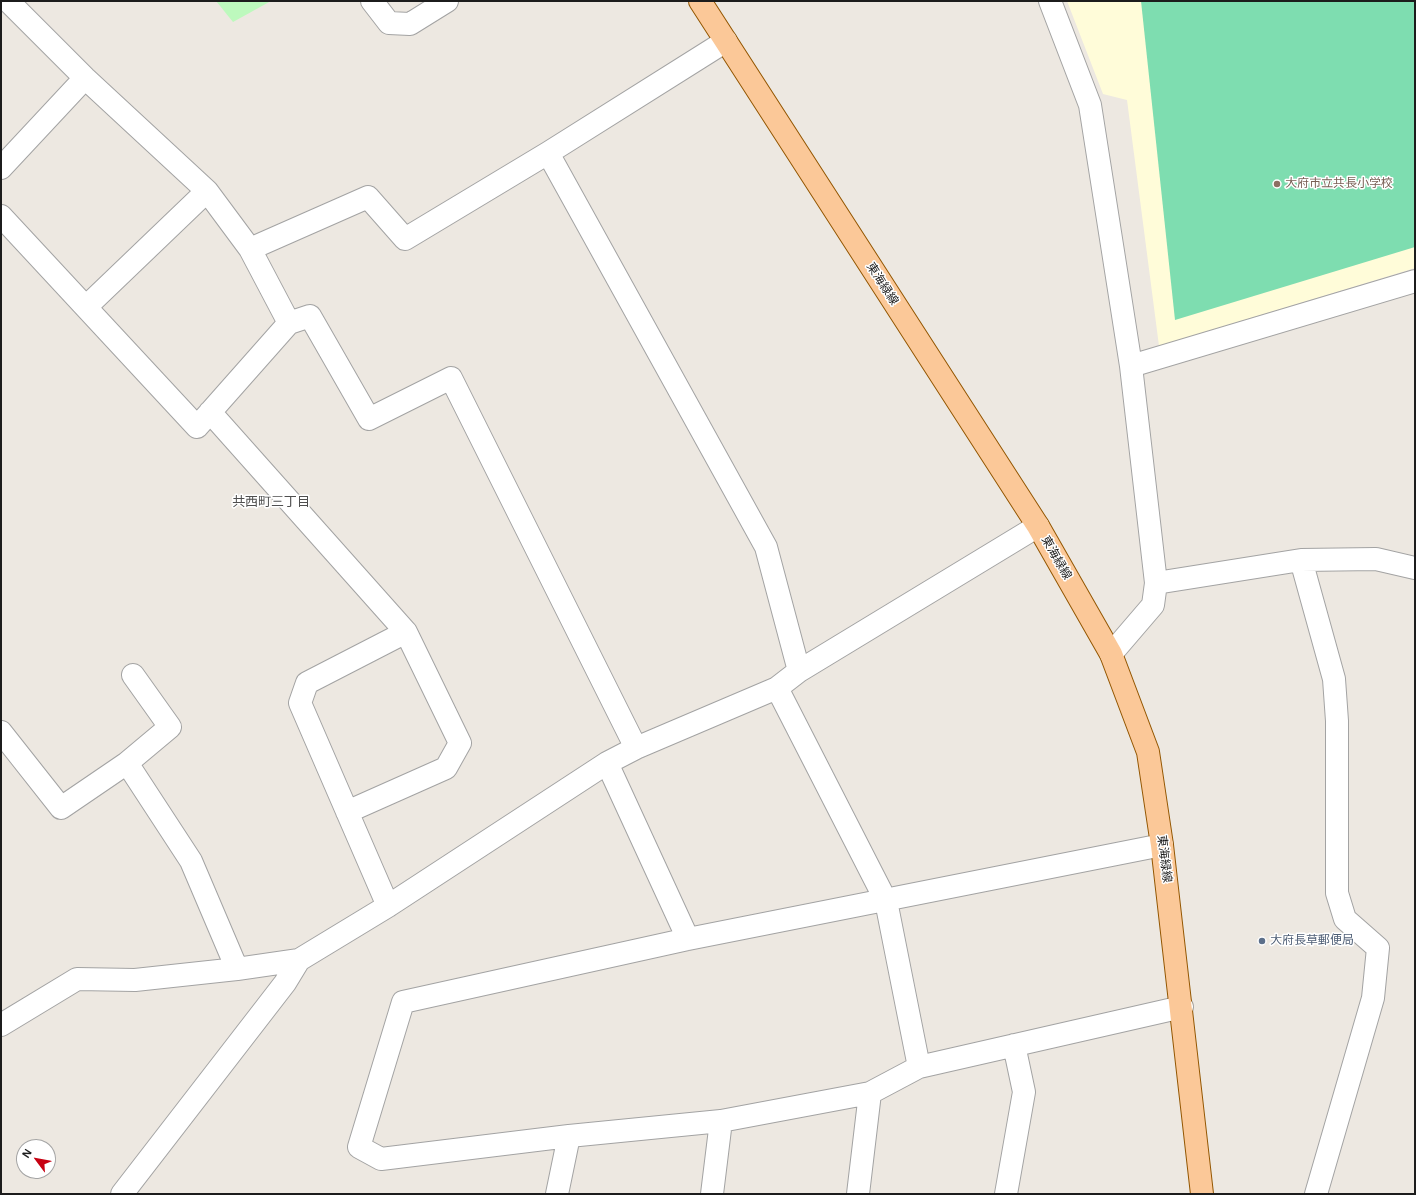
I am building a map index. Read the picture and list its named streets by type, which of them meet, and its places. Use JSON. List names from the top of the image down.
{
  "streets": {
    "main road": ["東海緑線"]
  },
  "districts": ["共西町三丁目"],
  "places": ["大府市立共長小学校", "大府長草郵便局"],
  "north": "top left"
}
